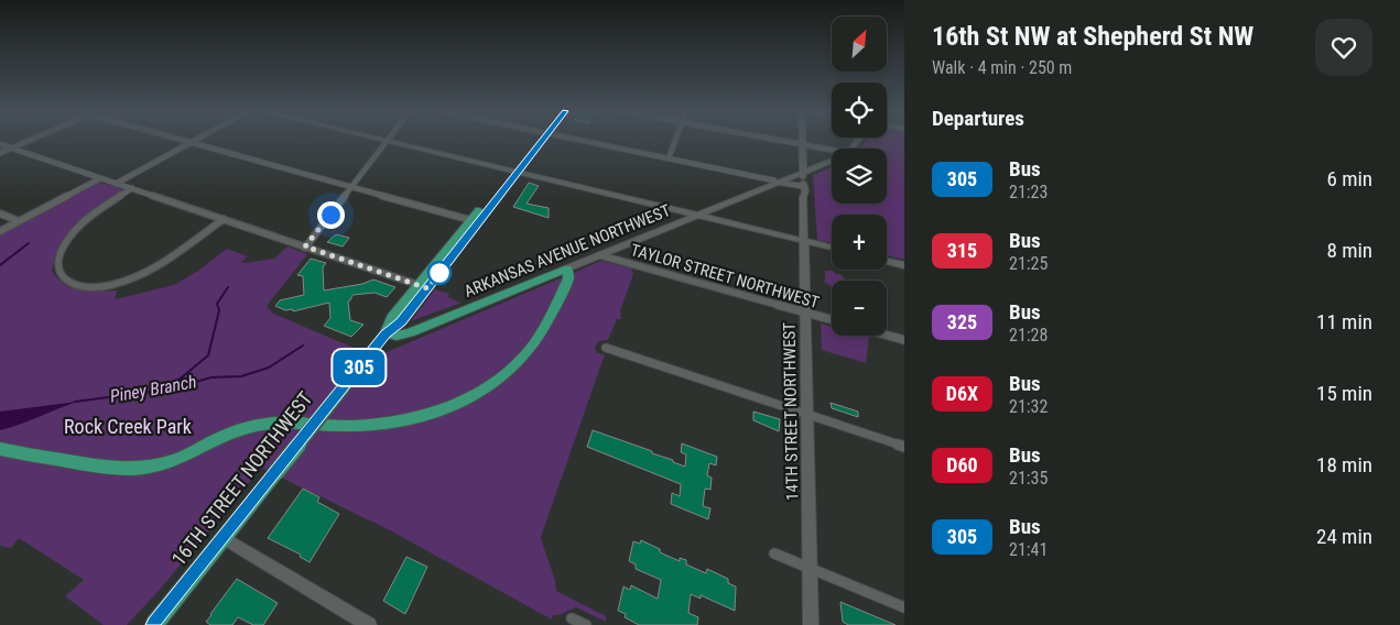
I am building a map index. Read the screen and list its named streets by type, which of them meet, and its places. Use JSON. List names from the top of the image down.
{
  "streets": {
    "main road": ["ARKANSAS AVENUE NORTHWEST", "16TH STREET NORTHWEST"],
    "street": ["TAYLOR STREET NORTHWEST", "14TH STREET NORTHWEST"]
  },
  "crossings": [
    ["ARKANSAS AVENUE NORTHWEST", "TAYLOR STREET NORTHWEST"],
    ["ARKANSAS AVENUE NORTHWEST", "14TH STREET NORTHWEST"],
    ["ARKANSAS AVENUE NORTHWEST", "16TH STREET NORTHWEST"],
    ["TAYLOR STREET NORTHWEST", "14TH STREET NORTHWEST"]
  ],
  "water": ["Piney Branch"],
  "parks": ["Rock Creek Park"],
  "lines": ["bus line 305"],
  "north": "top right",
  "page": {
    "on_map": "305",
    "heading": [
      ["16th St NW at Shepherd St NW", "Walk · 4 min · 250 m"],
      "Departures"
    ],
    "map_buttons": ["+", "−"],
    "list": [
      {
        "mark": "305",
        "name": "Bus",
        "note": "21:23",
        "value": "6 min"
      },
      {
        "mark": "315",
        "name": "Bus",
        "note": "21:25",
        "value": "8 min"
      },
      {
        "mark": "325",
        "name": "Bus",
        "note": "21:28",
        "value": "11 min"
      },
      {
        "mark": "D6X",
        "name": "Bus",
        "note": "21:32",
        "value": "15 min"
      },
      {
        "mark": "D60",
        "name": "Bus",
        "note": "21:35",
        "value": "18 min"
      },
      {
        "mark": "305",
        "name": "Bus",
        "note": "21:41",
        "value": "24 min"
      }
    ]
  }
}
